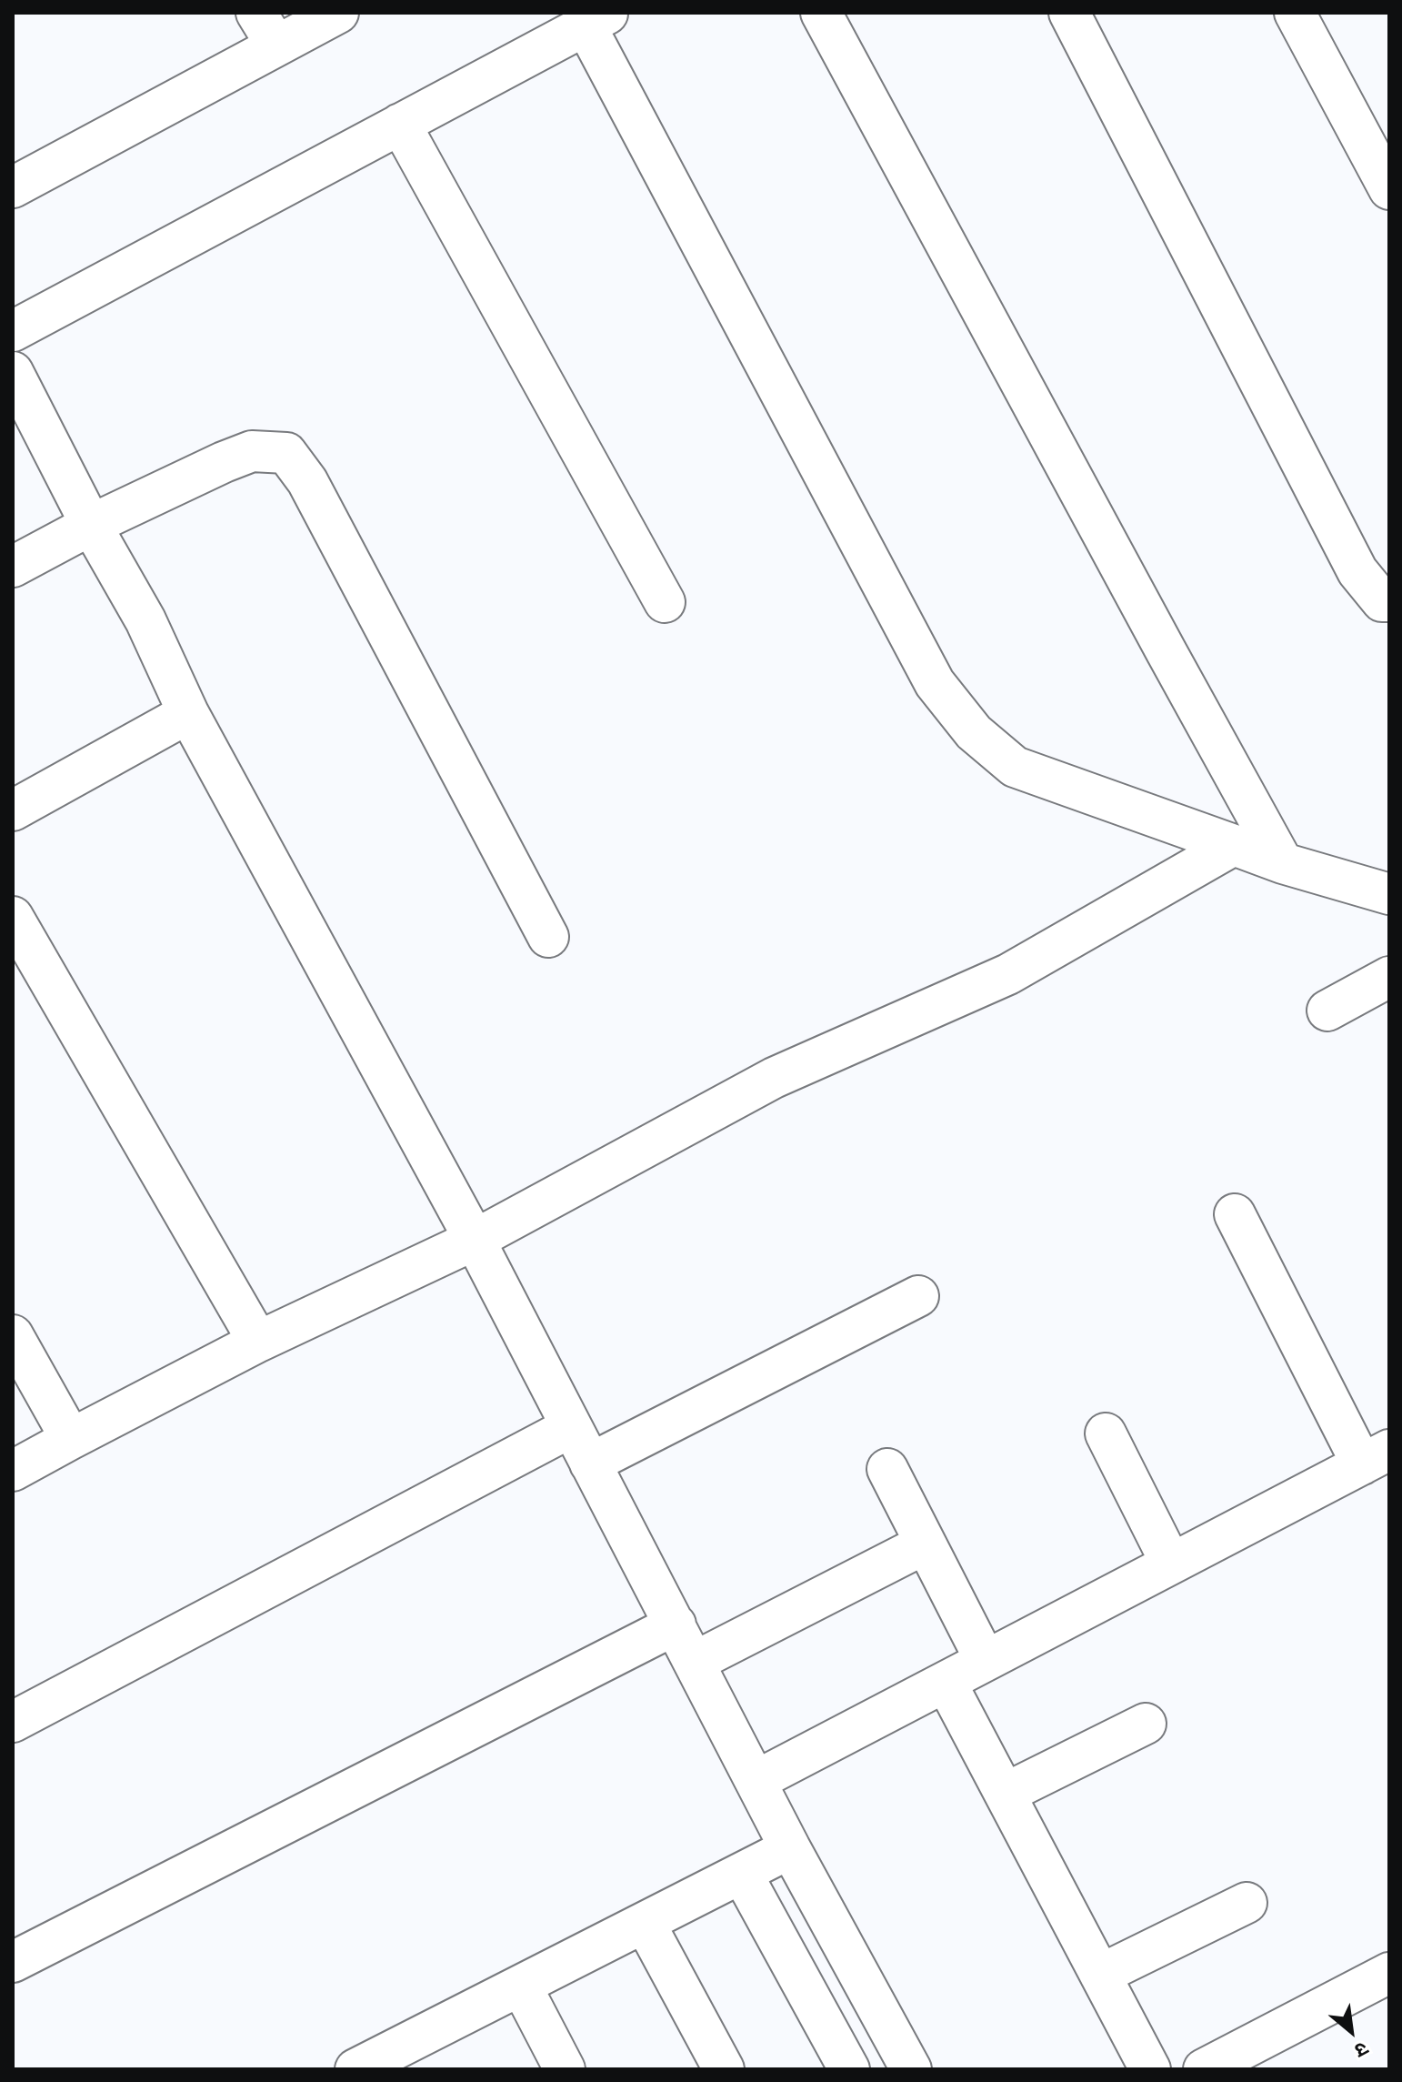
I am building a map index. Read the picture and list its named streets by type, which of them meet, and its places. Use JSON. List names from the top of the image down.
{
  "north": "bottom right"
}
